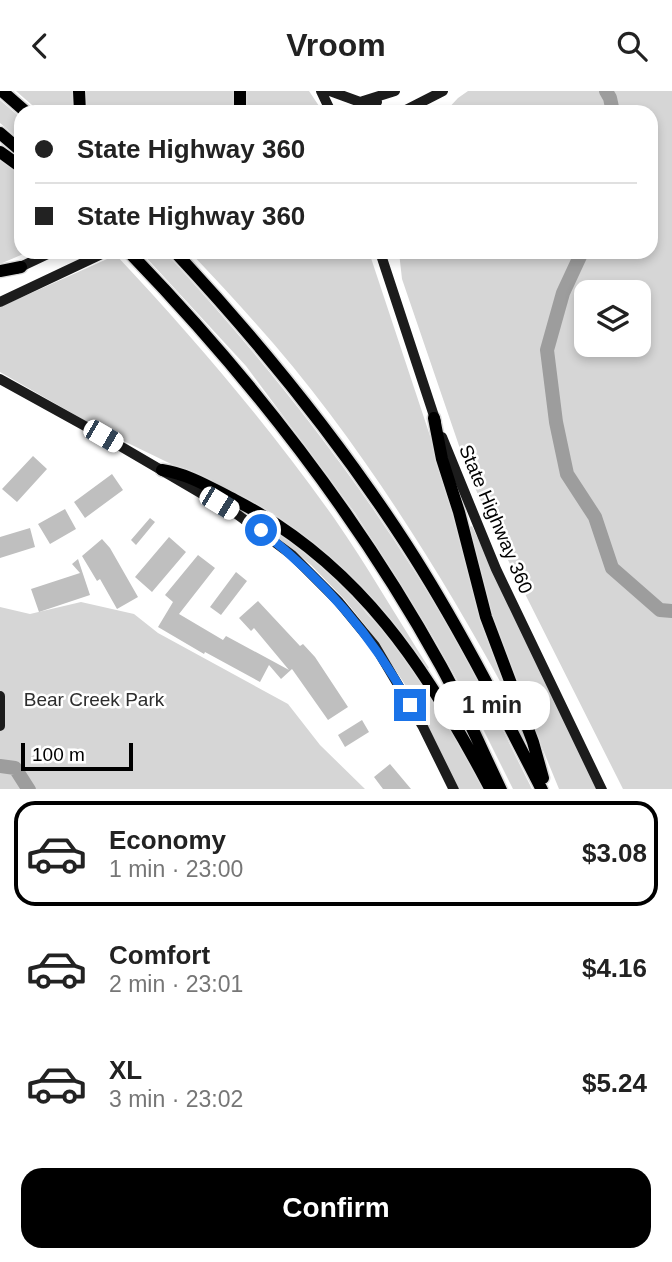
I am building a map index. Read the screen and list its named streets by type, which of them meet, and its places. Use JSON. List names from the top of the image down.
{
  "streets": {
    "main road": ["State Highway 360"]
  },
  "parks": ["Bear Creek Park"],
  "scale_bar": "100 m",
  "page": {
    "header": "Vroom",
    "banner": ["State Highway 360", "State Highway 360"],
    "bubble": "1 min",
    "scale": "100 m",
    "list": [
      {
        "name": "Economy",
        "note": "1 min · 23:00",
        "value": "$3.08"
      },
      {
        "name": "Comfort",
        "note": "2 min · 23:01",
        "value": "$4.16"
      },
      {
        "name": "XL",
        "note": "3 min · 23:02",
        "value": "$5.24"
      }
    ],
    "buttons": "Confirm"
  }
}
